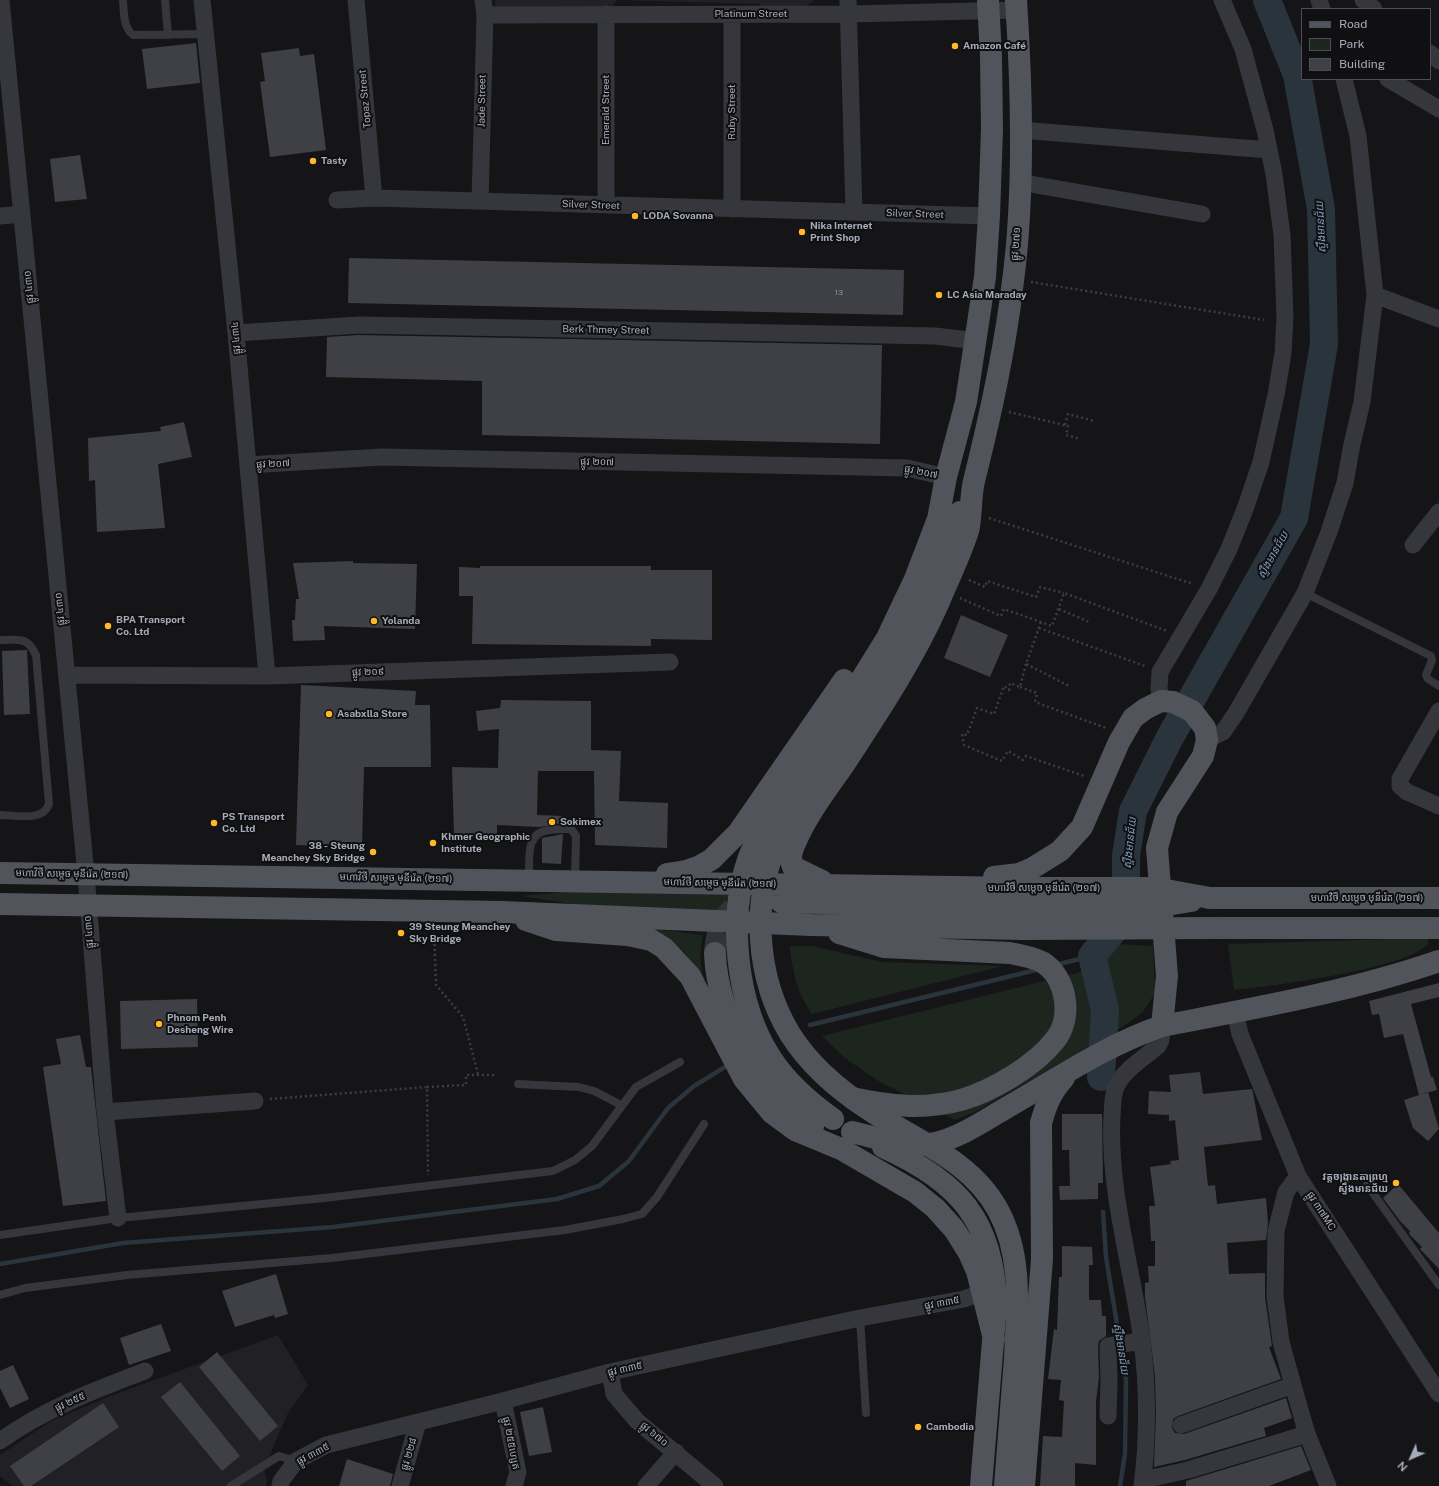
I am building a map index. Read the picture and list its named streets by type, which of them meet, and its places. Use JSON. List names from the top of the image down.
{
  "streets": {
    "main road": ["ផ្លូវ ២៧១", "មហាវិថី សម្តេច មុនីរ៉េត (២១៧)"],
    "street": [
      "Platinum Street",
      "Topaz Street",
      "Jade Street",
      "Emerald Street",
      "Ruby Street",
      "Silver Street",
      "ផ្លូវ ៤៣០",
      "Berk Thmey Street",
      "ផ្លូវ ៤៣៤",
      "ផ្លូវ ២០៧",
      "ផ្លូវ ២០៩",
      "ផ្លូវ ៣៧MC",
      "ផ្លូវ ៣៣៥",
      "ផ្លូវ ២៥៥",
      "ផ្លូវ ៦៧០",
      "ផ្លូវ ២៥៥ហ្សេត",
      "ផ្លូវ ២២៨"
    ]
  },
  "crossings": [
    ["Platinum Street", "Jade Street"],
    ["Platinum Street", "Emerald Street"],
    ["Platinum Street", "Ruby Street"],
    ["Platinum Street", "ផ្លូវ ២៧១"],
    ["Topaz Street", "Silver Street"],
    ["Jade Street", "Silver Street"],
    ["Emerald Street", "Silver Street"],
    ["Ruby Street", "Silver Street"],
    ["ផ្លូវ ៤៣០", "ផ្លូវ ២០៩"],
    ["ផ្លូវ ៤៣០", "មហាវិថី សម្តេច មុនីរ៉េត (២១៧)"],
    ["Berk Thmey Street", "ផ្លូវ ៤៣៤"],
    ["ផ្លូវ ៤៣៤", "ផ្លូវ ២០៧"],
    ["ផ្លូវ ៤៣៤", "ផ្លូវ ២០៩"],
    ["ផ្លូវ ៣៣៥", "ផ្លូវ ៦៧០"],
    ["ផ្លូវ ៣៣៥", "ផ្លូវ ២៥៥ហ្សេត"],
    ["ផ្លូវ ៣៣៥", "ផ្លូវ ២២៨"]
  ],
  "water": ["ស្ទឹងមានជ័យ"],
  "places": [
    "Amazon Café",
    "Tasty",
    "LODA Sovanna",
    "Nika Internet Print Shop",
    "LC Asia Maraday",
    "Yolanda",
    "BPA Transport Co. Ltd",
    "Asabxlla Store",
    "Sokimex",
    "PS Transport Co. Ltd",
    "Khmer Geographic Institute",
    "38 - Steung Meanchey Sky Bridge",
    "39 Steung Meanchey Sky Bridge",
    "Phnom Penh Desheng Wire",
    "វត្តចង្ក្រានតាព្រហ្ម ស្ទឹងមានជ័យ",
    "Cambodia"
  ],
  "house_numbers": ["13"],
  "legend": ["Road", "Park", "Building"],
  "north": "bottom left"
}
